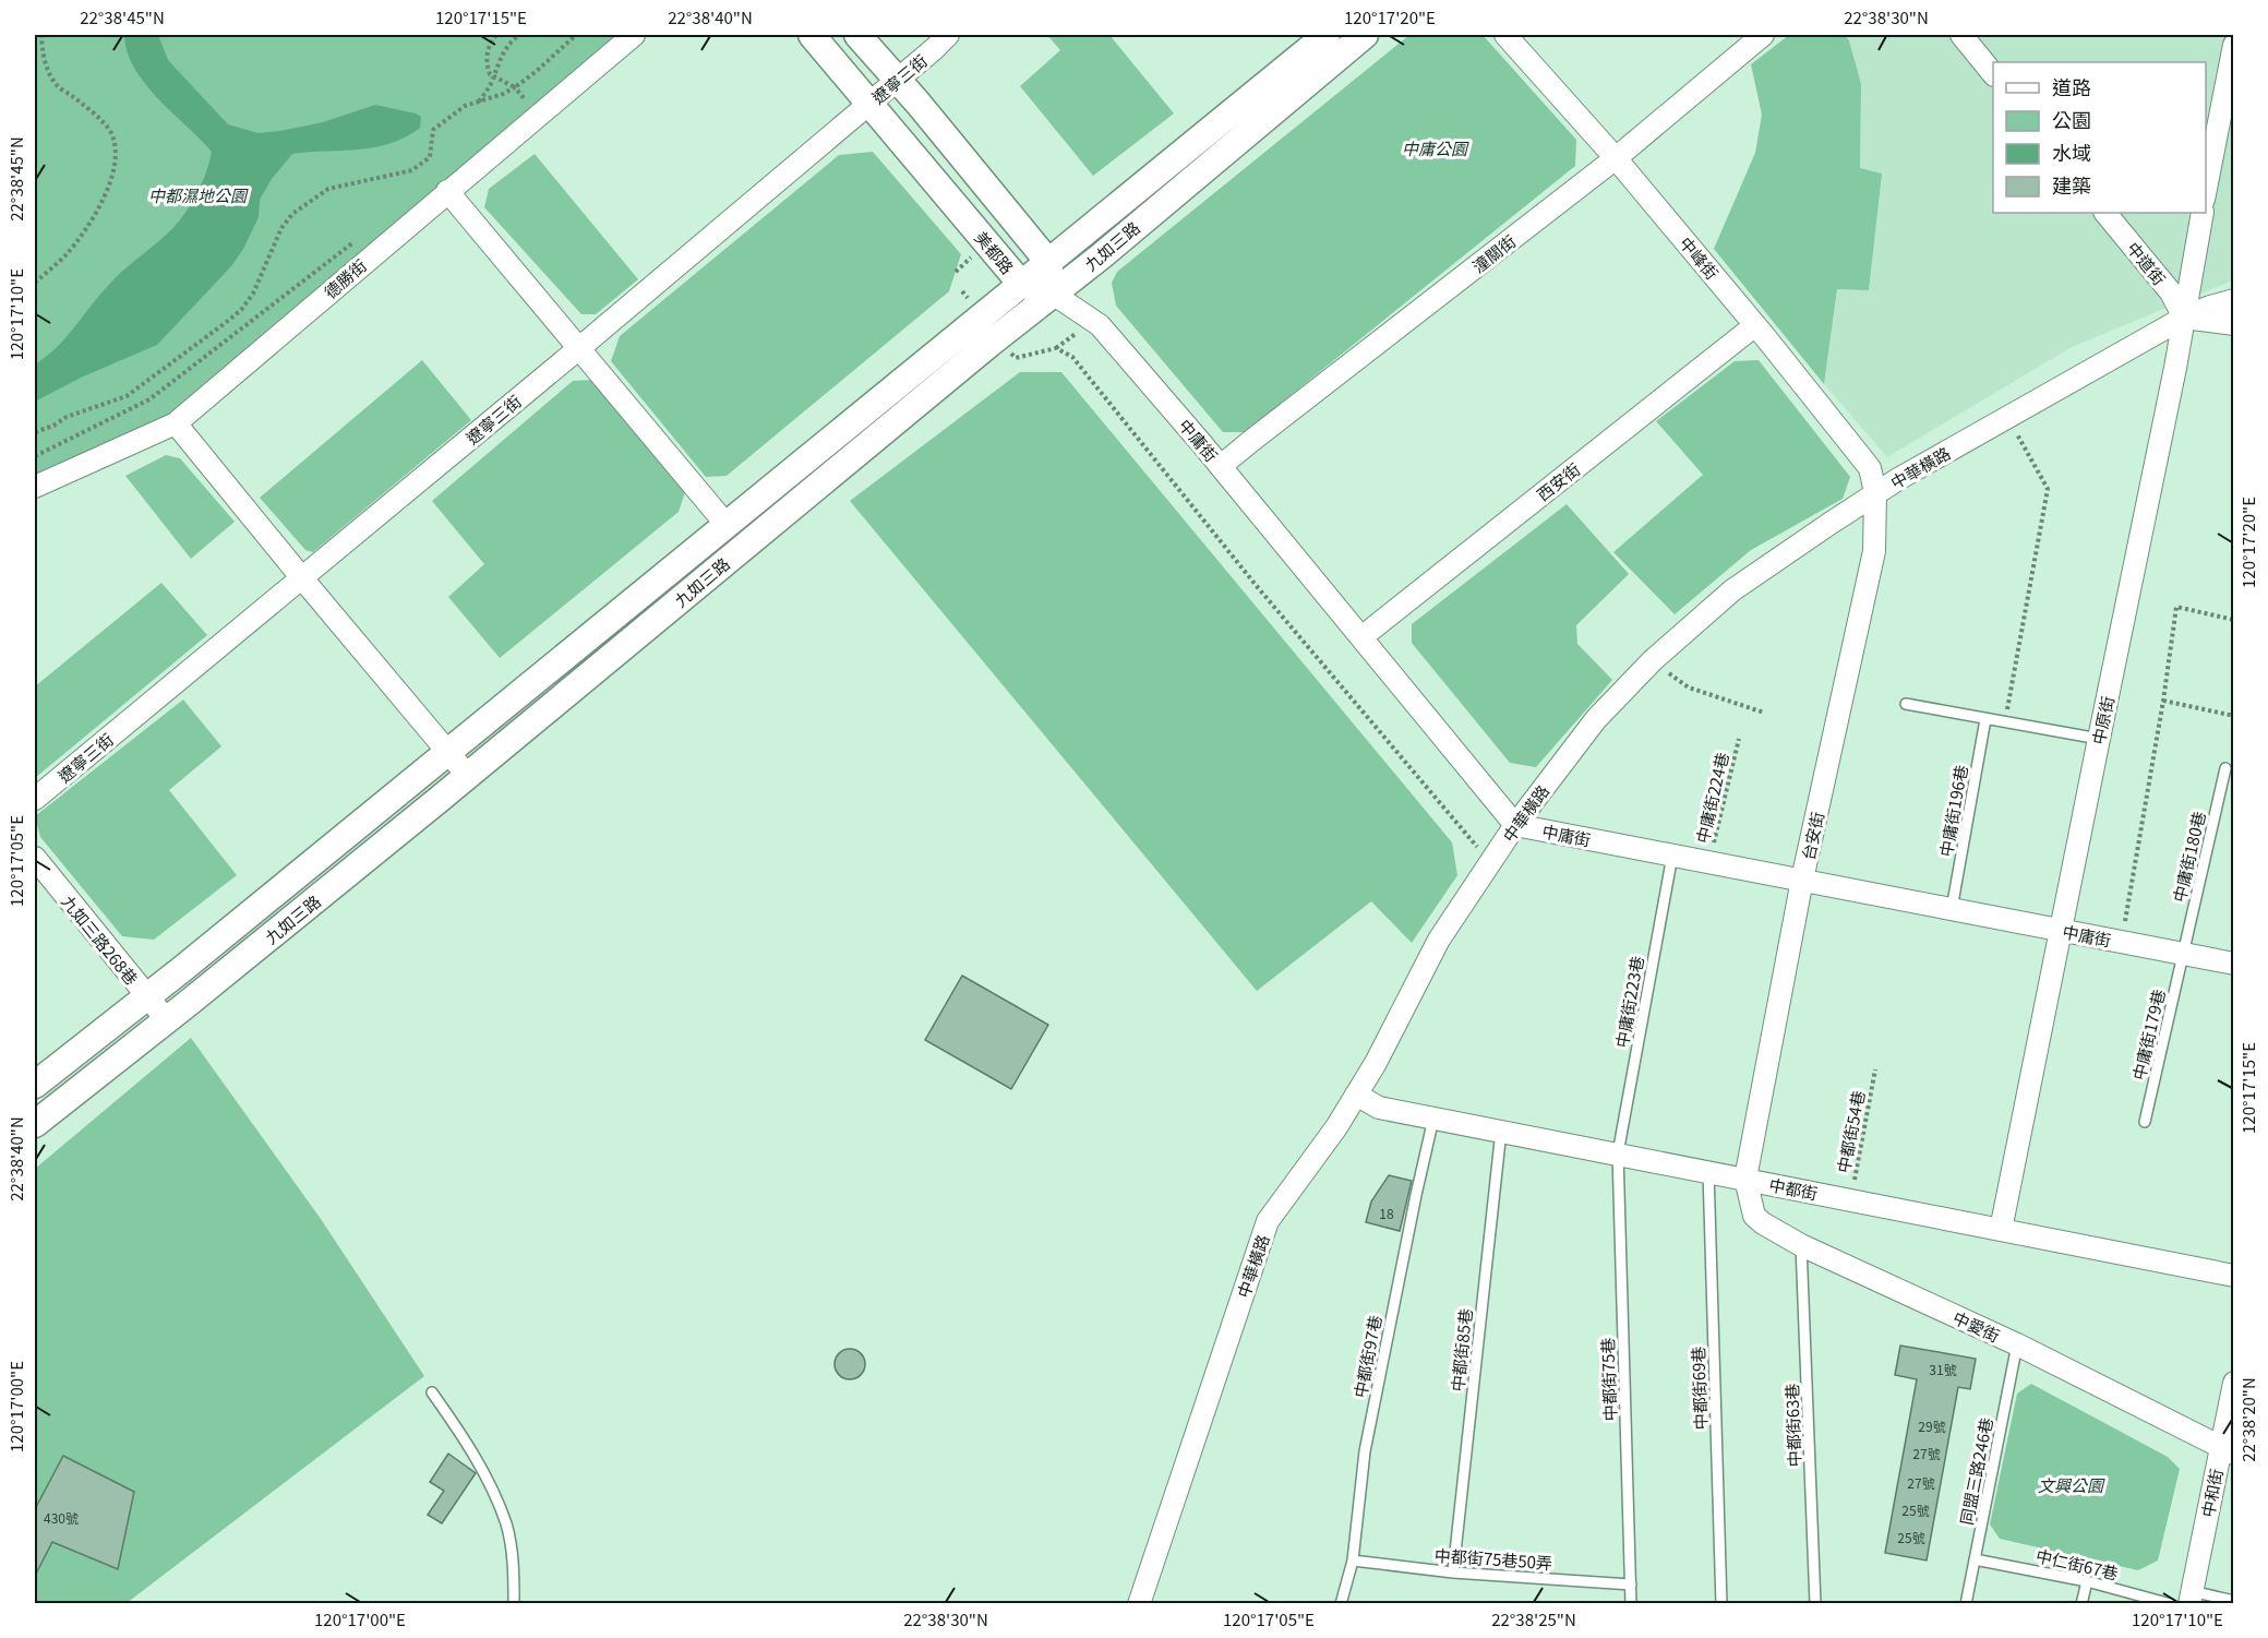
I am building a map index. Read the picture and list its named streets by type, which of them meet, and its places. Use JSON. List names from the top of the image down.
{
  "streets": {
    "street": [
      "遼寧三街",
      "九如三路",
      "美都路",
      "潼關街",
      "中峰街",
      "中道街",
      "德勝街",
      "中庸街",
      "中華橫路",
      "西安街",
      "中原街",
      "台安街",
      "九如三路268巷",
      "中都街",
      "中愛街",
      "中和街"
    ],
    "lane": [
      "中庸街196巷",
      "中庸街180巷",
      "中庸街223巷",
      "中庸街179巷",
      "中都街85巷",
      "中都街97巷",
      "中都街75巷",
      "中都街69巷",
      "中都街63巷",
      "同盟三路246巷",
      "中都街75巷50弄",
      "中仁街67巷"
    ],
    "path": ["中庸街224巷", "中都街54巷"]
  },
  "crossings": [
    ["遼寧三街", "美都路"],
    ["九如三路", "美都路"],
    ["九如三路", "中庸街"],
    ["九如三路", "九如三路268巷"],
    ["美都路", "中庸街"],
    ["潼關街", "中峰街"],
    ["潼關街", "中庸街"],
    ["中峰街", "中華橫路"],
    ["中峰街", "西安街"],
    ["中峰街", "台安街"],
    ["中道街", "中華橫路"],
    ["中道街", "中原街"],
    ["中庸街", "中華橫路"],
    ["中庸街", "西安街"],
    ["中庸街", "中原街"],
    ["中庸街", "中庸街224巷"],
    ["中庸街", "中庸街196巷"],
    ["中庸街", "台安街"],
    ["中庸街", "中庸街180巷"],
    ["中庸街", "中庸街223巷"],
    ["中庸街", "中庸街179巷"],
    ["中華橫路", "中原街"],
    ["中華橫路", "台安街"],
    ["中華橫路", "中都街"],
    ["中原街", "中都街"],
    ["台安街", "中都街"],
    ["台安街", "中愛街"],
    ["中庸街180巷", "中庸街179巷"],
    ["中庸街223巷", "中都街"],
    ["中庸街223巷", "中都街75巷"],
    ["中都街54巷", "中都街"],
    ["中都街", "中愛街"],
    ["中都街", "中都街85巷"],
    ["中都街", "中都街97巷"],
    ["中都街", "中都街75巷"],
    ["中都街", "中都街69巷"],
    ["中愛街", "中都街63巷"],
    ["中愛街", "同盟三路246巷"],
    ["中愛街", "中和街"],
    ["中都街85巷", "中都街75巷50弄"],
    ["中都街97巷", "中都街75巷50弄"],
    ["中都街75巷", "中都街75巷50弄"],
    ["同盟三路246巷", "中仁街67巷"]
  ],
  "parks": ["中庸公園", "中都濕地公園", "文興公園"],
  "house_numbers": [
    "18",
    "31號",
    "29號",
    "27號",
    "27號",
    "25號",
    "430號",
    "25號"
  ],
  "legend": [
    "道路",
    "公園",
    "水域",
    "建築"
  ],
  "coordinates": [
    "22°38'45\"N",
    "120°17'15\"E",
    "22°38'40\"N",
    "120°17'20\"E",
    "22°38'30\"N",
    "120°17'10\"E",
    "120°17'05\"E",
    "120°17'00\"E",
    "22°38'20\"N",
    "22°38'25\"N"
  ]
}
